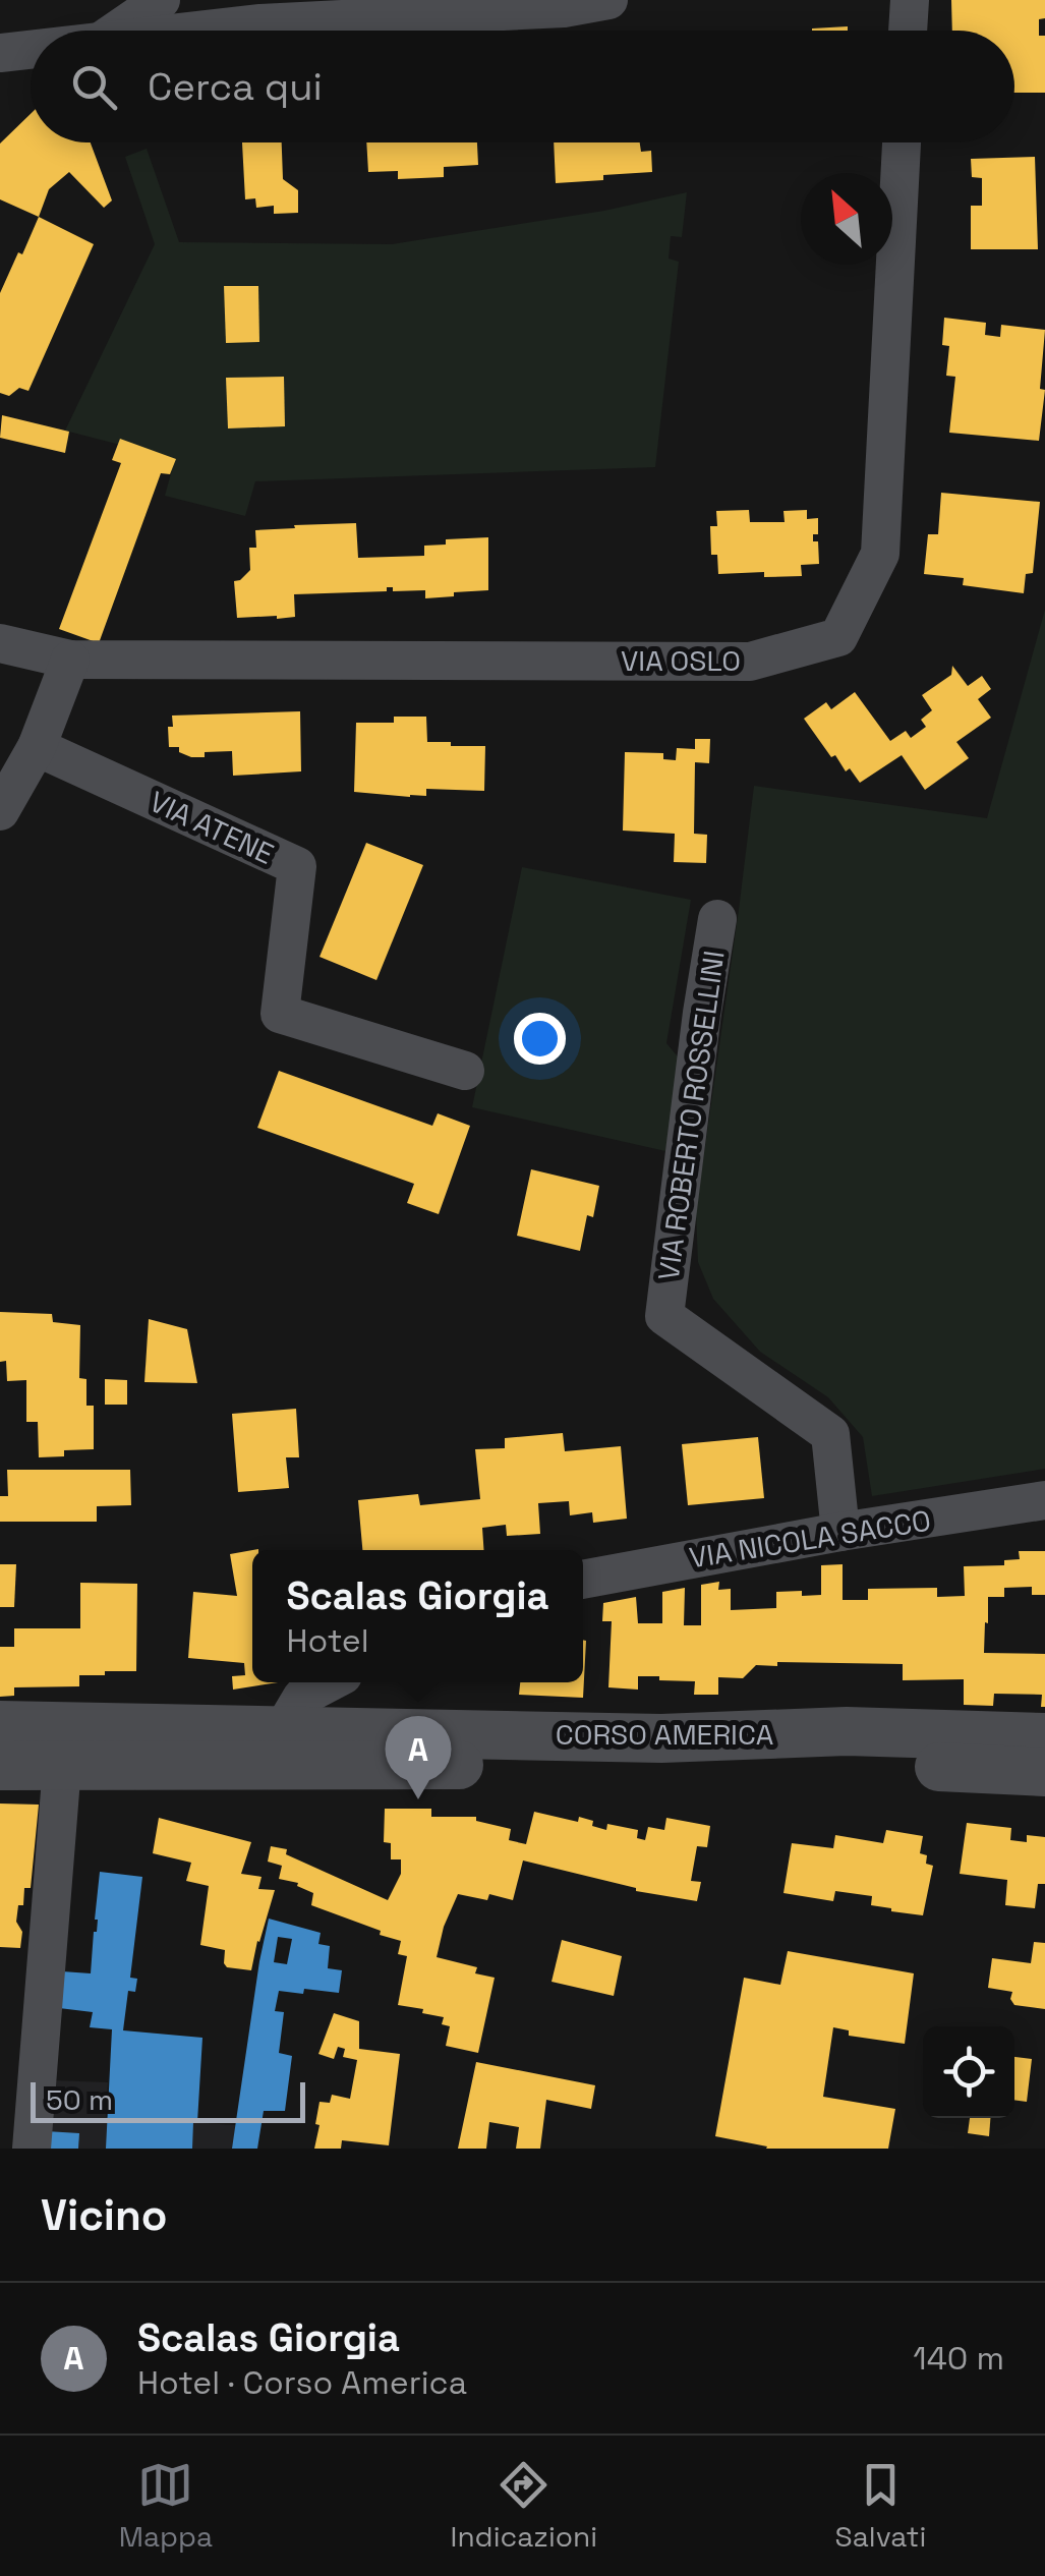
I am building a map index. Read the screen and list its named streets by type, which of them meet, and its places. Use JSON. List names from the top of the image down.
{
  "streets": {
    "street": [
      "VIA OSLO",
      "VIA ATENE",
      "VIA ROBERTO ROSSELLINI",
      "VIA NICOLA SACCO",
      "CORSO AMERICA"
    ]
  },
  "crossings": [
    ["VIA ROBERTO ROSSELLINI", "VIA NICOLA SACCO"]
  ],
  "scale_bar": "50 m",
  "north": "top left",
  "page": {
    "search": "Cerca qui",
    "popup": ["Scalas Giorgia", "Hotel"],
    "pins": "A",
    "scale": "50 m",
    "heading": "Vicino",
    "list": [
      {
        "mark": "A",
        "name": "Scalas Giorgia",
        "note": "Hotel · Corso America",
        "value": "140 m"
      }
    ],
    "nav": ["Mappa", "Indicazioni", "Salvati"]
  }
}
